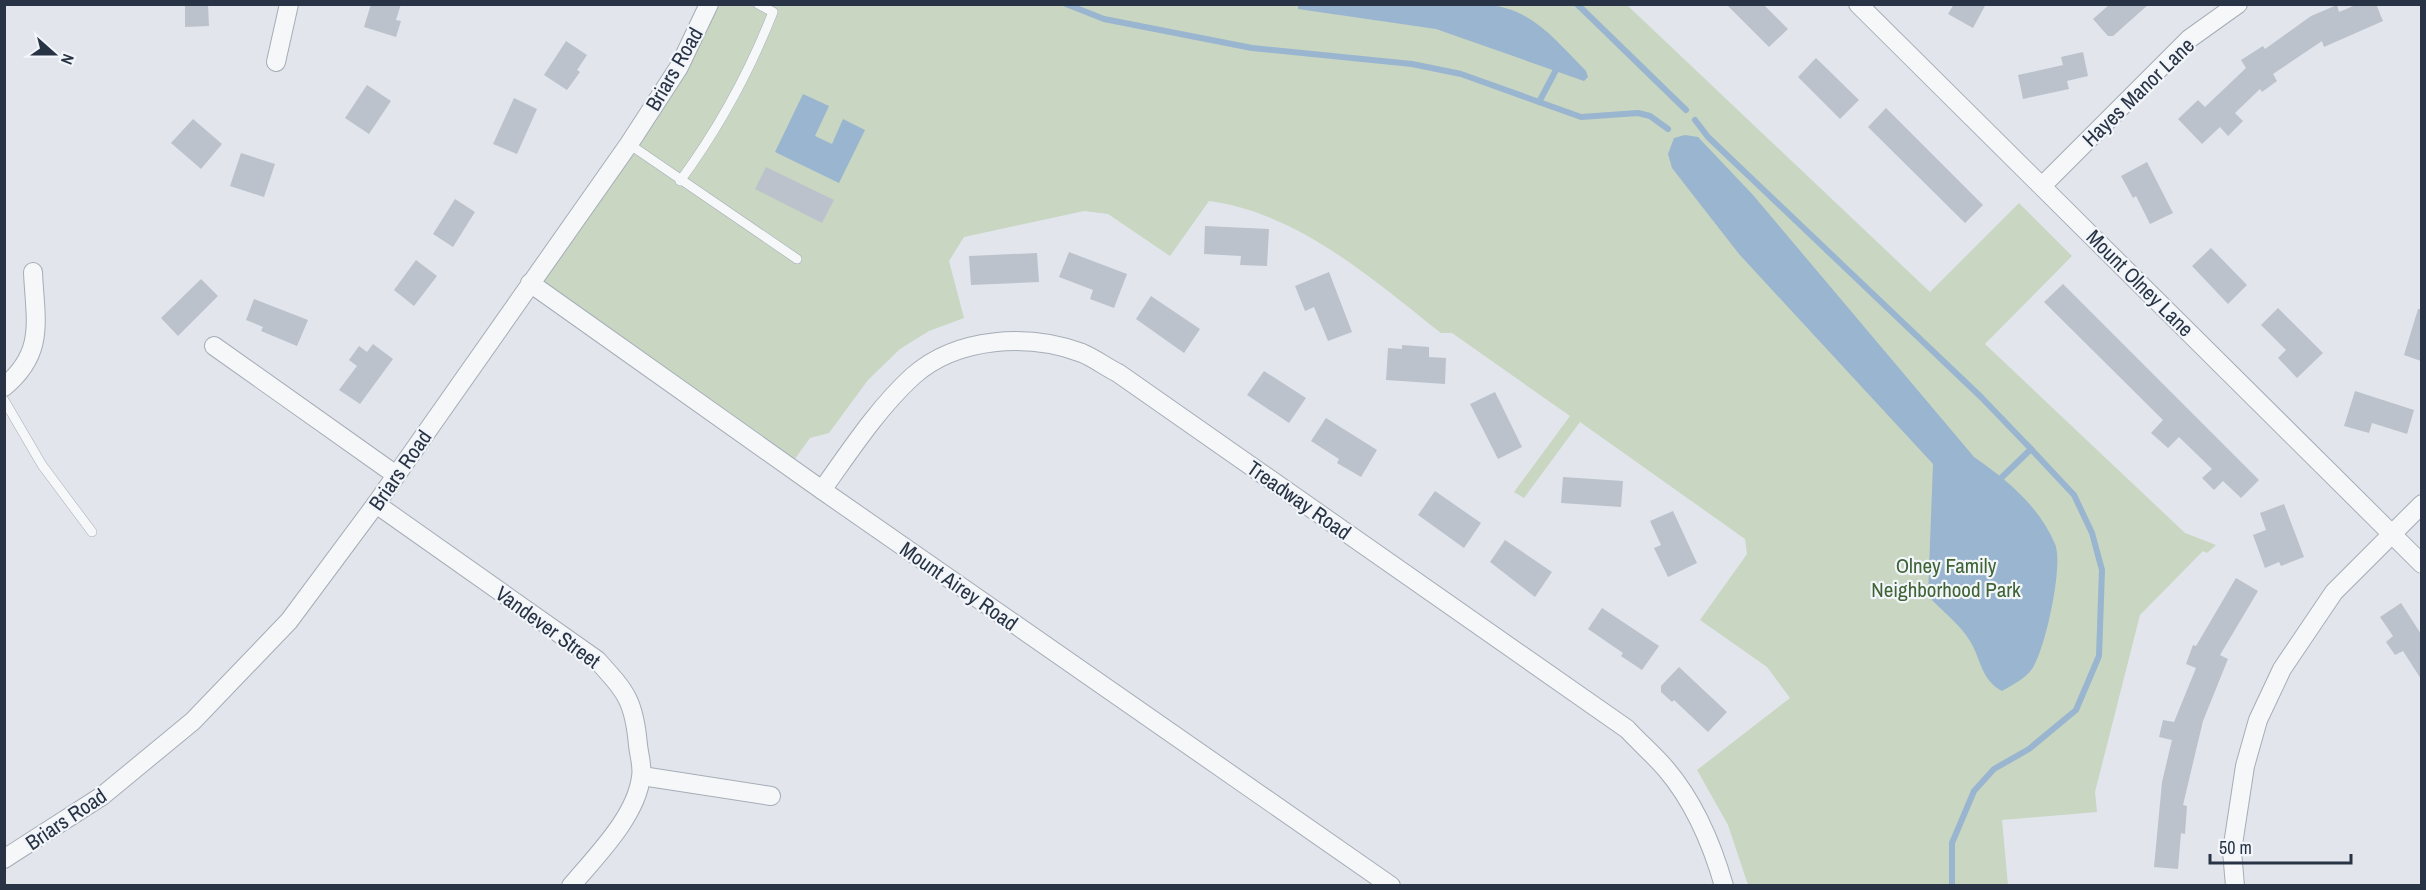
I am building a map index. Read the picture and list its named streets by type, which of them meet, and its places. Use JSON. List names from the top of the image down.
{
  "streets": {
    "street": [
      "Briars Road",
      "Hayes Manor Lane",
      "Mount Olney Lane",
      "Treadway Road",
      "Mount Airey Road",
      "Vandever Street"
    ]
  },
  "crossings": [
    ["Briars Road", "Mount Airey Road"],
    ["Briars Road", "Vandever Street"],
    ["Hayes Manor Lane", "Mount Olney Lane"],
    ["Treadway Road", "Mount Airey Road"]
  ],
  "parks": ["Olney Family Neighborhood Park"],
  "scale_bar": "50 m",
  "north": "right"
}
